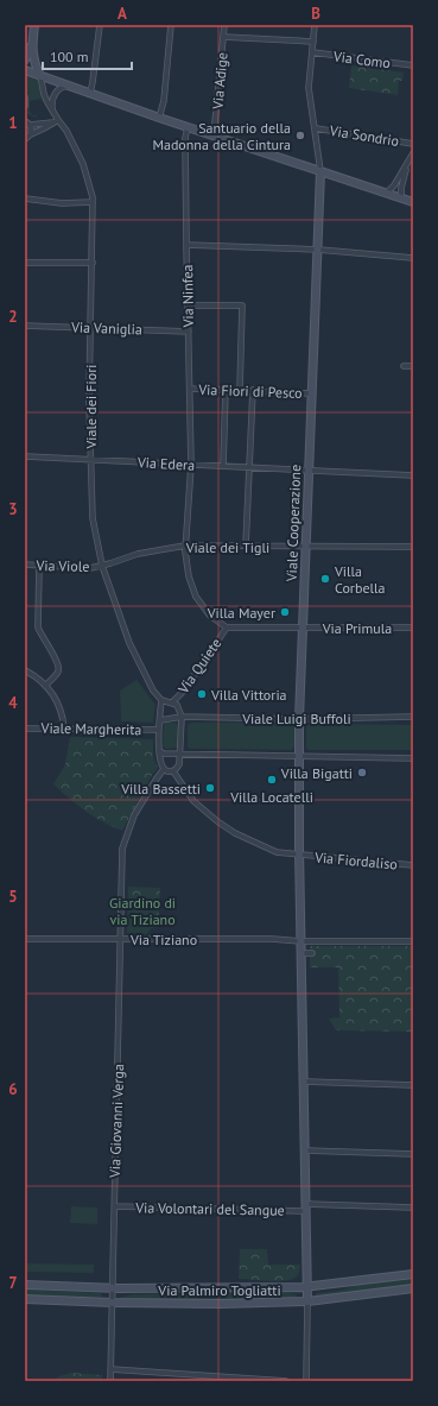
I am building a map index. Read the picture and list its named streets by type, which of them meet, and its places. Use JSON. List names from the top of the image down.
{
  "streets": {
    "street": [
      "Via Como",
      "Via Adige",
      "Via Sondrio",
      "Via Ninfea",
      "Via Vaniglia",
      "Via Fiori di Pesco",
      "Viale dei Fiori",
      "Via Edera",
      "Viale Cooperazione",
      "Viale dei Tigli",
      "Via Viole",
      "Via Primula",
      "Via Quiete",
      "Viale Luigi Buffoli",
      "Viale Margherita",
      "Via Fiordaliso",
      "Via Tiziano",
      "Via Giovanni Verga",
      "Via Volontari del Sangue",
      "Via Palmiro Togliatti"
    ]
  },
  "crossings": [
    ["Via Ninfea", "Via Vaniglia"],
    ["Via Ninfea", "Via Fiori di Pesco"],
    ["Via Ninfea", "Via Edera"],
    ["Via Ninfea", "Viale dei Tigli"],
    ["Via Ninfea", "Via Primula"],
    ["Via Ninfea", "Via Quiete"],
    ["Via Vaniglia", "Viale dei Fiori"],
    ["Via Fiori di Pesco", "Viale Cooperazione"],
    ["Viale dei Fiori", "Via Edera"],
    ["Viale dei Fiori", "Viale dei Tigli"],
    ["Viale dei Fiori", "Via Viole"],
    ["Via Edera", "Viale Cooperazione"],
    ["Viale Cooperazione", "Viale dei Tigli"],
    ["Viale Cooperazione", "Via Primula"],
    ["Viale Cooperazione", "Viale Luigi Buffoli"],
    ["Viale Cooperazione", "Via Fiordaliso"],
    ["Viale Cooperazione", "Via Tiziano"],
    ["Viale Cooperazione", "Via Volontari del Sangue"],
    ["Viale Cooperazione", "Via Palmiro Togliatti"],
    ["Viale dei Tigli", "Via Viole"],
    ["Via Primula", "Via Quiete"],
    ["Via Tiziano", "Via Giovanni Verga"],
    ["Via Giovanni Verga", "Via Volontari del Sangue"],
    ["Via Giovanni Verga", "Via Palmiro Togliatti"]
  ],
  "parks": ["Giardino di via Tiziano"],
  "places": [
    "Santuario della Madonna della Cintura",
    "Villa Corbella",
    "Villa Mayer",
    "Villa Vittoria",
    "Villa Bigatti",
    "Villa Locatelli",
    "Villa Bassetti"
  ],
  "scale_bar": "100 m",
  "grid": {
    "columns": ["A", "B"],
    "rows": [
      "1",
      "2",
      "3",
      "4",
      "5",
      "6",
      "7"
    ]
  }
}
